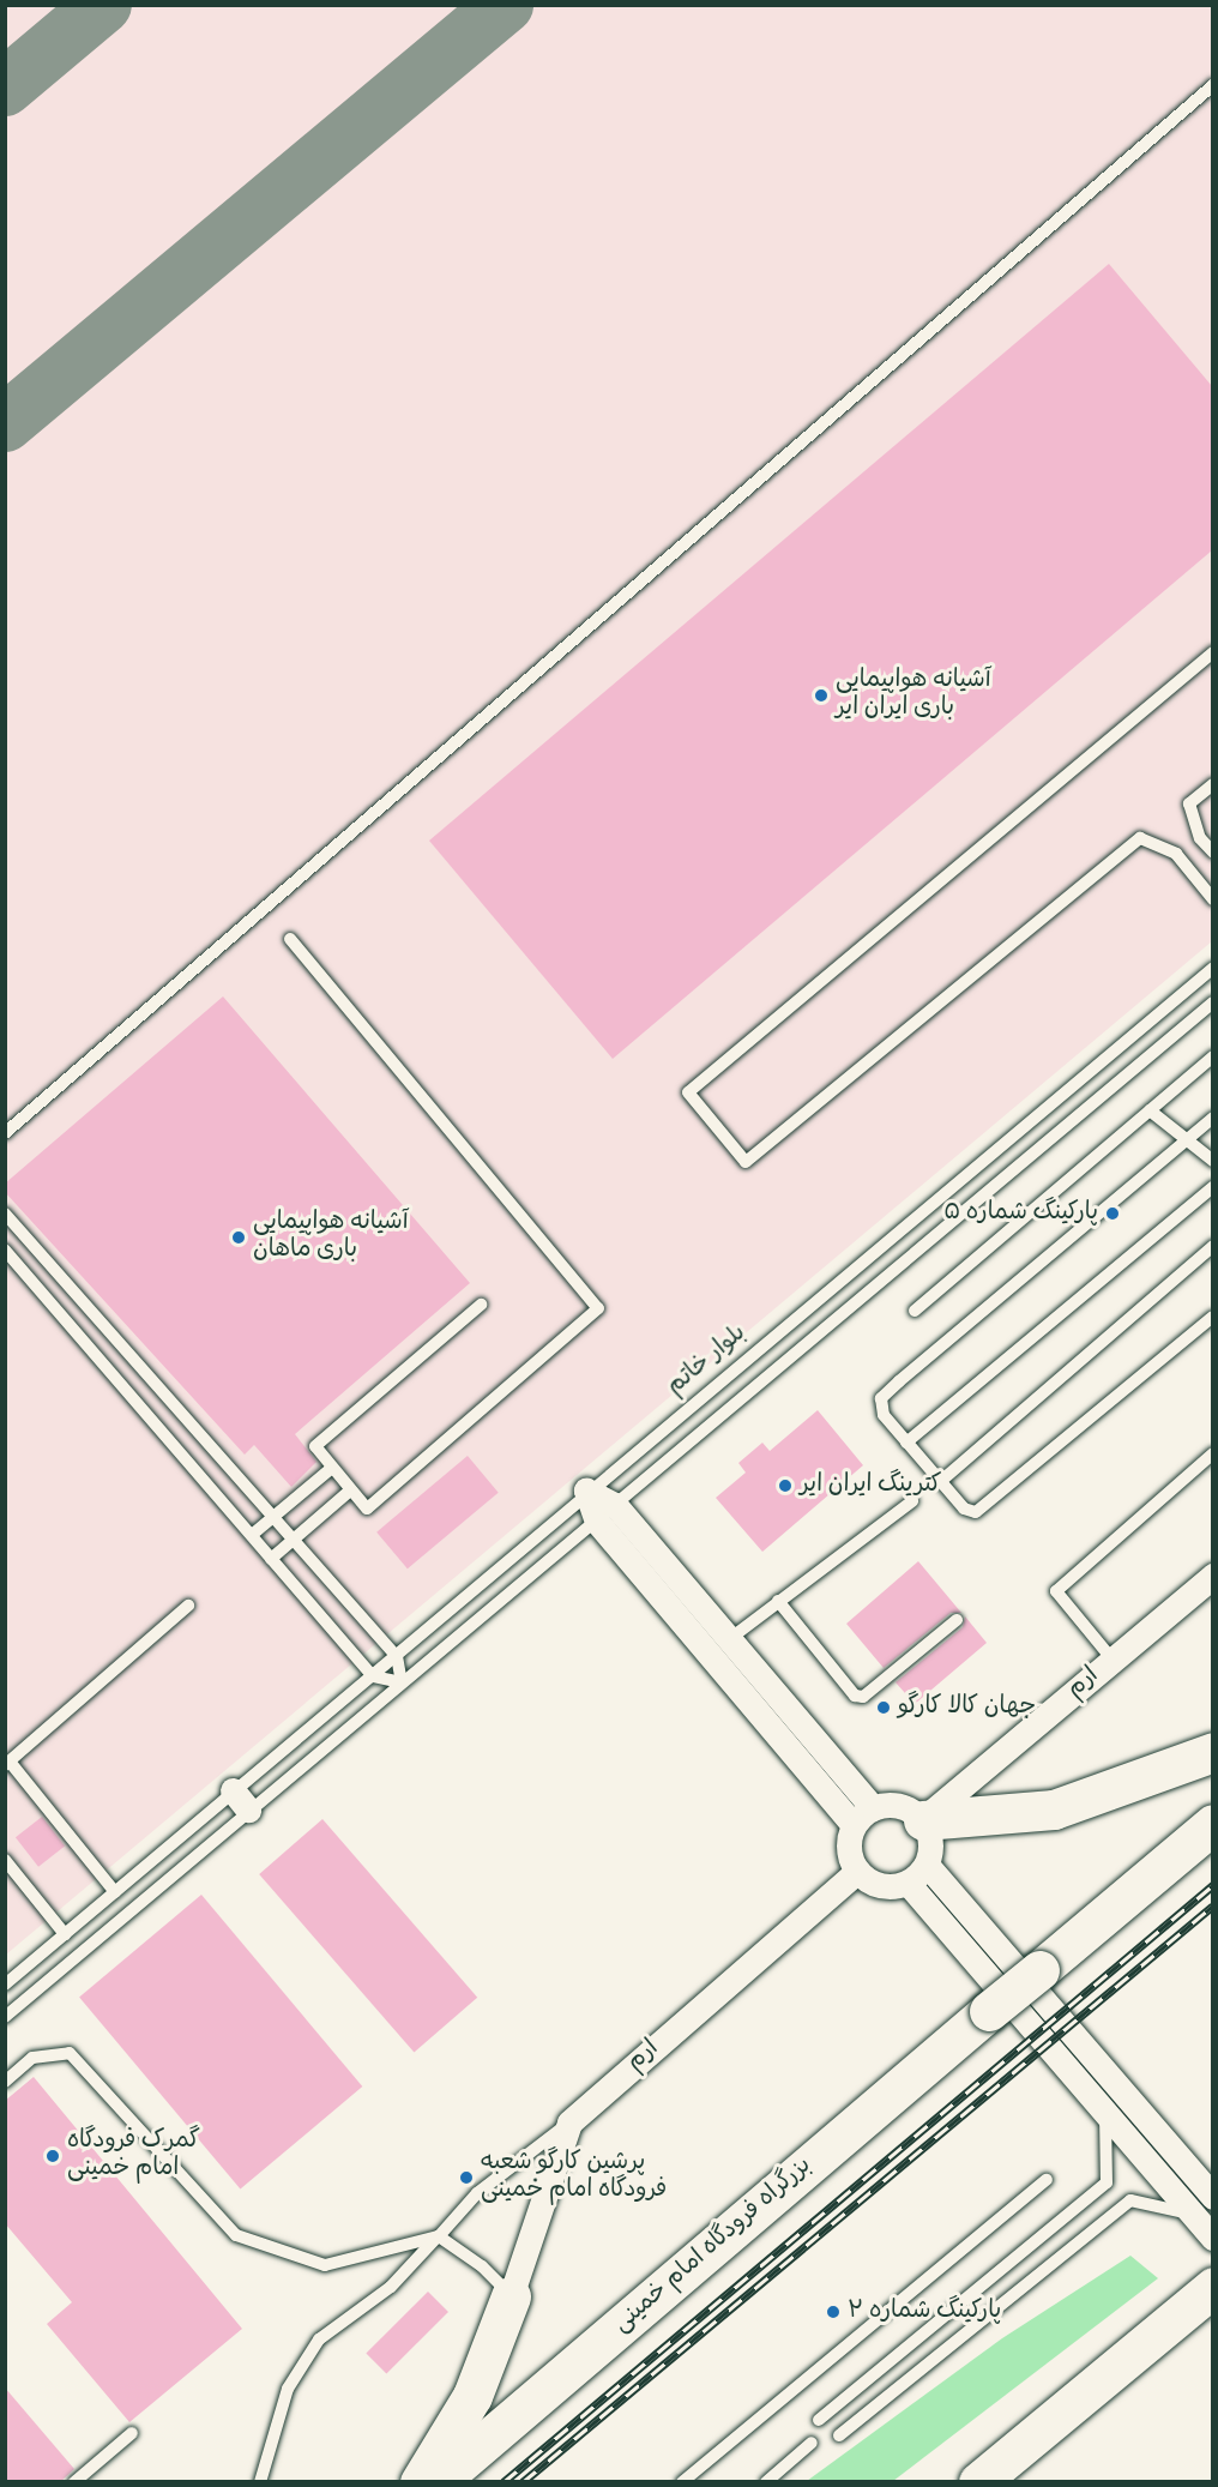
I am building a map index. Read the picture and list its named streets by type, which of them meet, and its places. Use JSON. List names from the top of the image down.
{
  "streets": {
    "highway": ["بزرگراه فرودگاه امام خمینی"],
    "street": ["ارم"],
    "lane": ["بلوار خاتم"]
  },
  "places": [
    "آشیانه هواپیمایی باری ایران ایر",
    "پارکینگ شماره ۵",
    "آشیانه هواپیمایی باری ماهان",
    "کترینگ ایران ایر",
    "جهان کالا کارگو",
    "گمرک فرودگاه امام خمینی",
    "پرشین کارگو شعبه فرودگاه امام خمینی",
    "پارکینگ شماره ۲"
  ]
}
